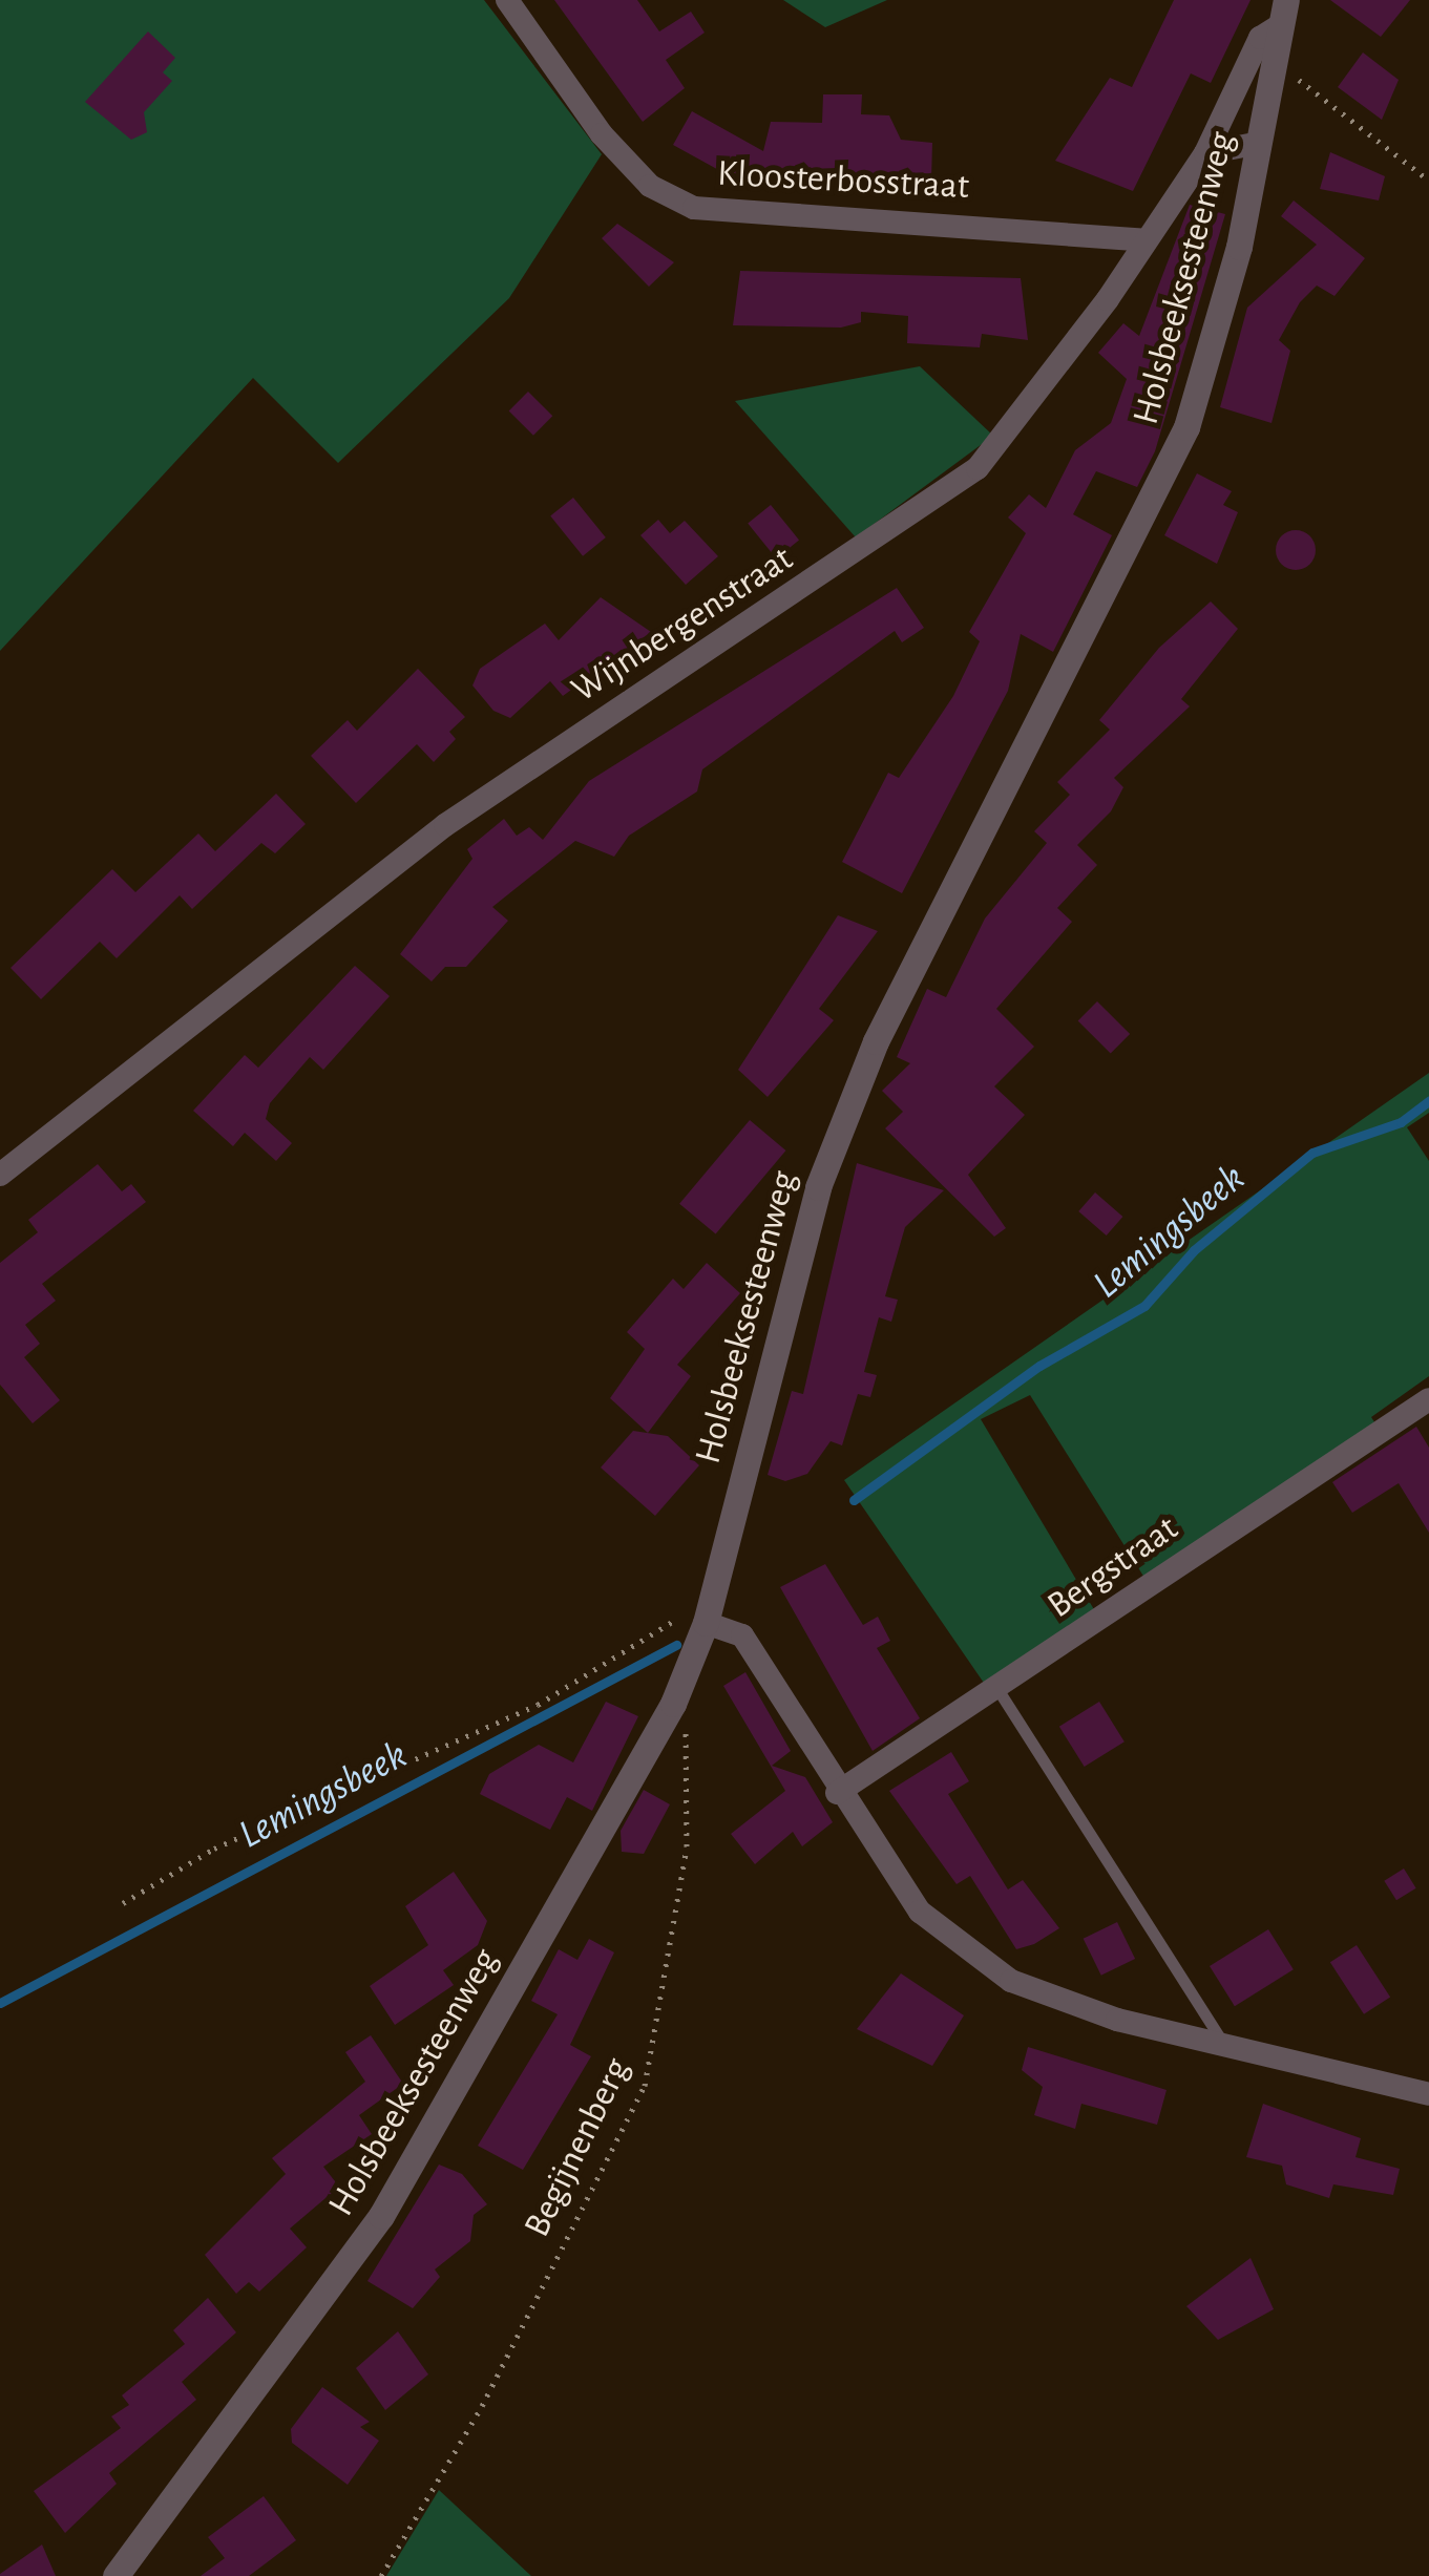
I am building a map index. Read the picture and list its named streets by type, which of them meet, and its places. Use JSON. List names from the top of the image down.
{
  "streets": {
    "street": [
      "Kloosterbosstraat",
      "Holsbeeksesteenweg",
      "Wijnbergenstraat",
      "Bergstraat"
    ],
    "path": ["Begijnenberg"]
  },
  "crossings": [
    ["Kloosterbosstraat", "Wijnbergenstraat"],
    ["Holsbeeksesteenweg", "Wijnbergenstraat"],
    ["Holsbeeksesteenweg", "Begijnenberg"]
  ],
  "water": ["Lemingsbeek"]
}
